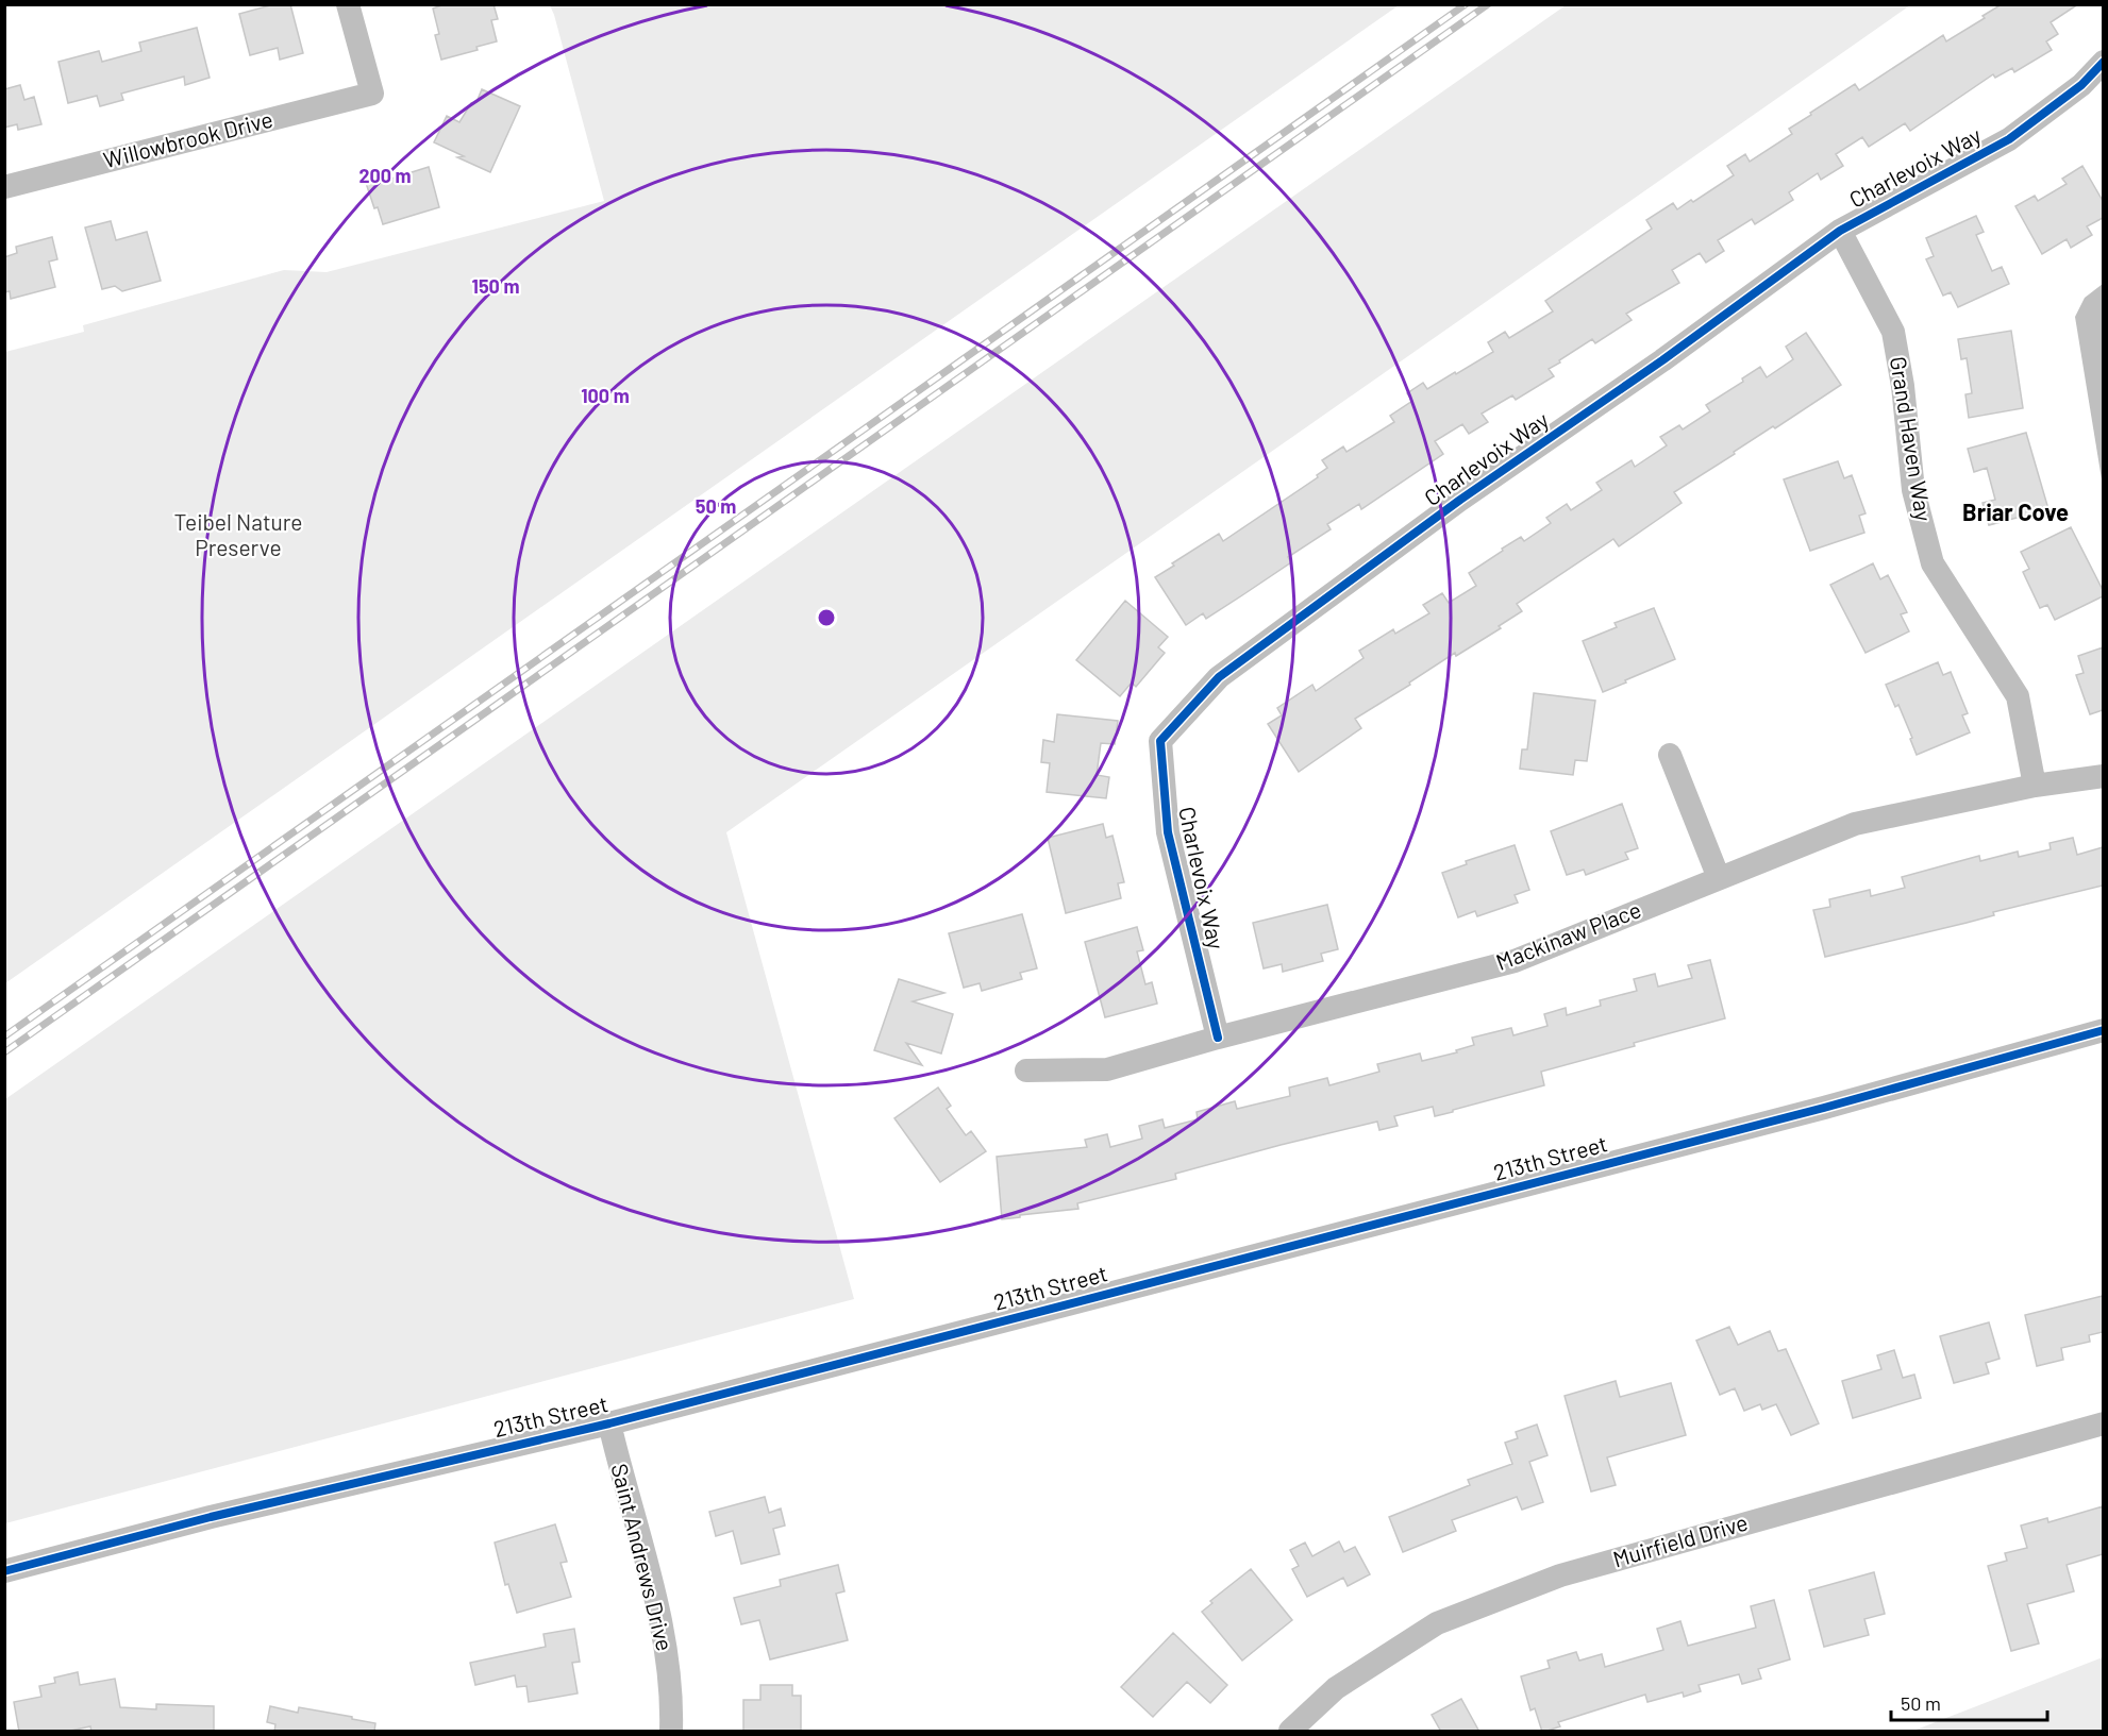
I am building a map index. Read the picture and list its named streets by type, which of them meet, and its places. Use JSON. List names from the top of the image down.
{
  "streets": {
    "street": [
      "Willowbrook Drive",
      "Charlevoix Way",
      "Grand Haven Way",
      "Mackinaw Place",
      "213th Street",
      "Muirfield Drive",
      "Saint Andrews Drive"
    ]
  },
  "crossings": [
    ["Charlevoix Way", "Grand Haven Way"],
    ["Charlevoix Way", "Mackinaw Place"],
    ["Grand Haven Way", "Mackinaw Place"],
    ["213th Street", "Saint Andrews Drive"]
  ],
  "districts": ["Briar Cove"],
  "parks": ["Teibel Nature Preserve"],
  "scale_bar": "50 m",
  "rings": [
    "200 m",
    "150 m",
    "100 m",
    "50 m"
  ]
}
